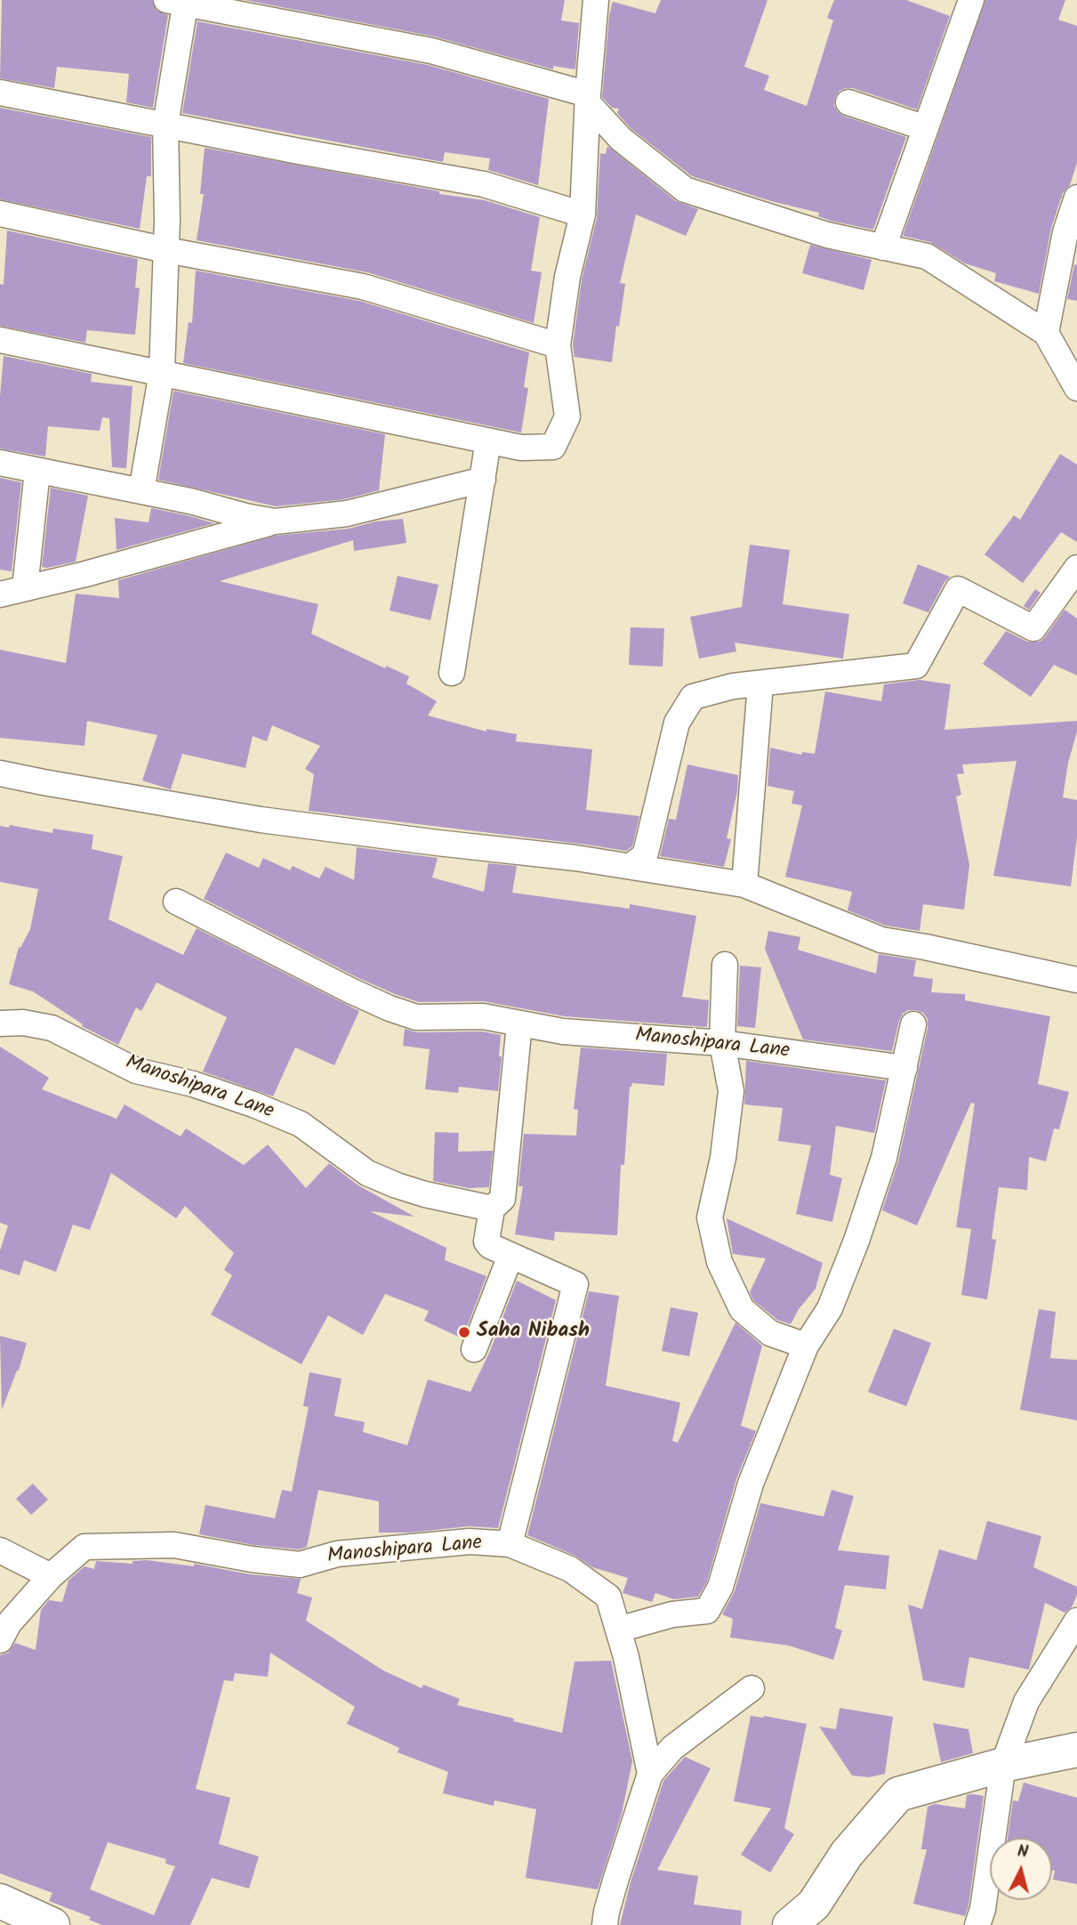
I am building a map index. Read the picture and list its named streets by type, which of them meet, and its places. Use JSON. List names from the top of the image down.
{
  "streets": {
    "street": ["Manoshipara Lane"]
  },
  "places": ["Saha Nibash"],
  "north": "top"
}
